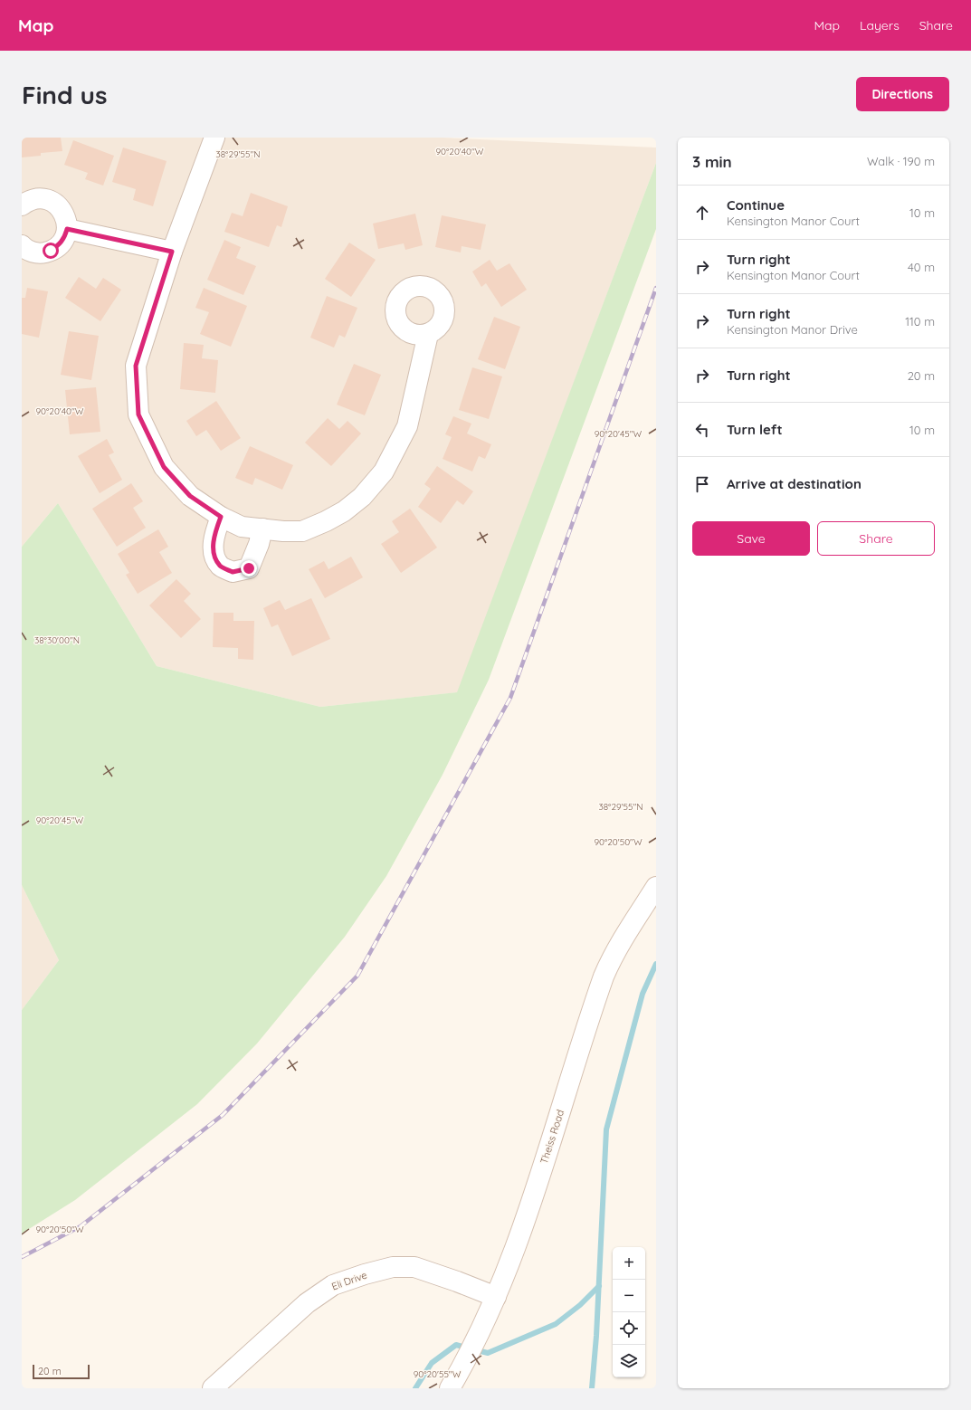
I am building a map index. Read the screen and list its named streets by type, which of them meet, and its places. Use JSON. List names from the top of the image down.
{
  "streets": {
    "street": ["Theiss Road", "Eli Drive"]
  },
  "crossings": [
    ["Theiss Road", "Eli Drive"]
  ],
  "scale_bar": "20 m",
  "page": {
    "header": "Map",
    "nav": ["Map", "Layers", "Share"],
    "buttons": [
      "Directions",
      ["Save", "Share"]
    ],
    "title": "Find us",
    "heading": ["3 min", "Walk · 190 m"],
    "list": [
      ["Continue", "Kensington Manor Court", "10 m"],
      ["Turn right", "Kensington Manor Court", "40 m"],
      ["Turn right", "Kensington Manor Drive", "110 m"],
      ["Turn right", "20 m"],
      ["Turn left", "10 m"],
      "Arrive at destination"
    ],
    "map_buttons": ["+", "−"],
    "scale": "20 m"
  },
  "coordinates": [
    "90°20'40\"W",
    "38°29'55\"N",
    "90°20'45\"W",
    "38°30'00\"N",
    "90°20'50\"W",
    "90°20'55\"W"
  ]
}
